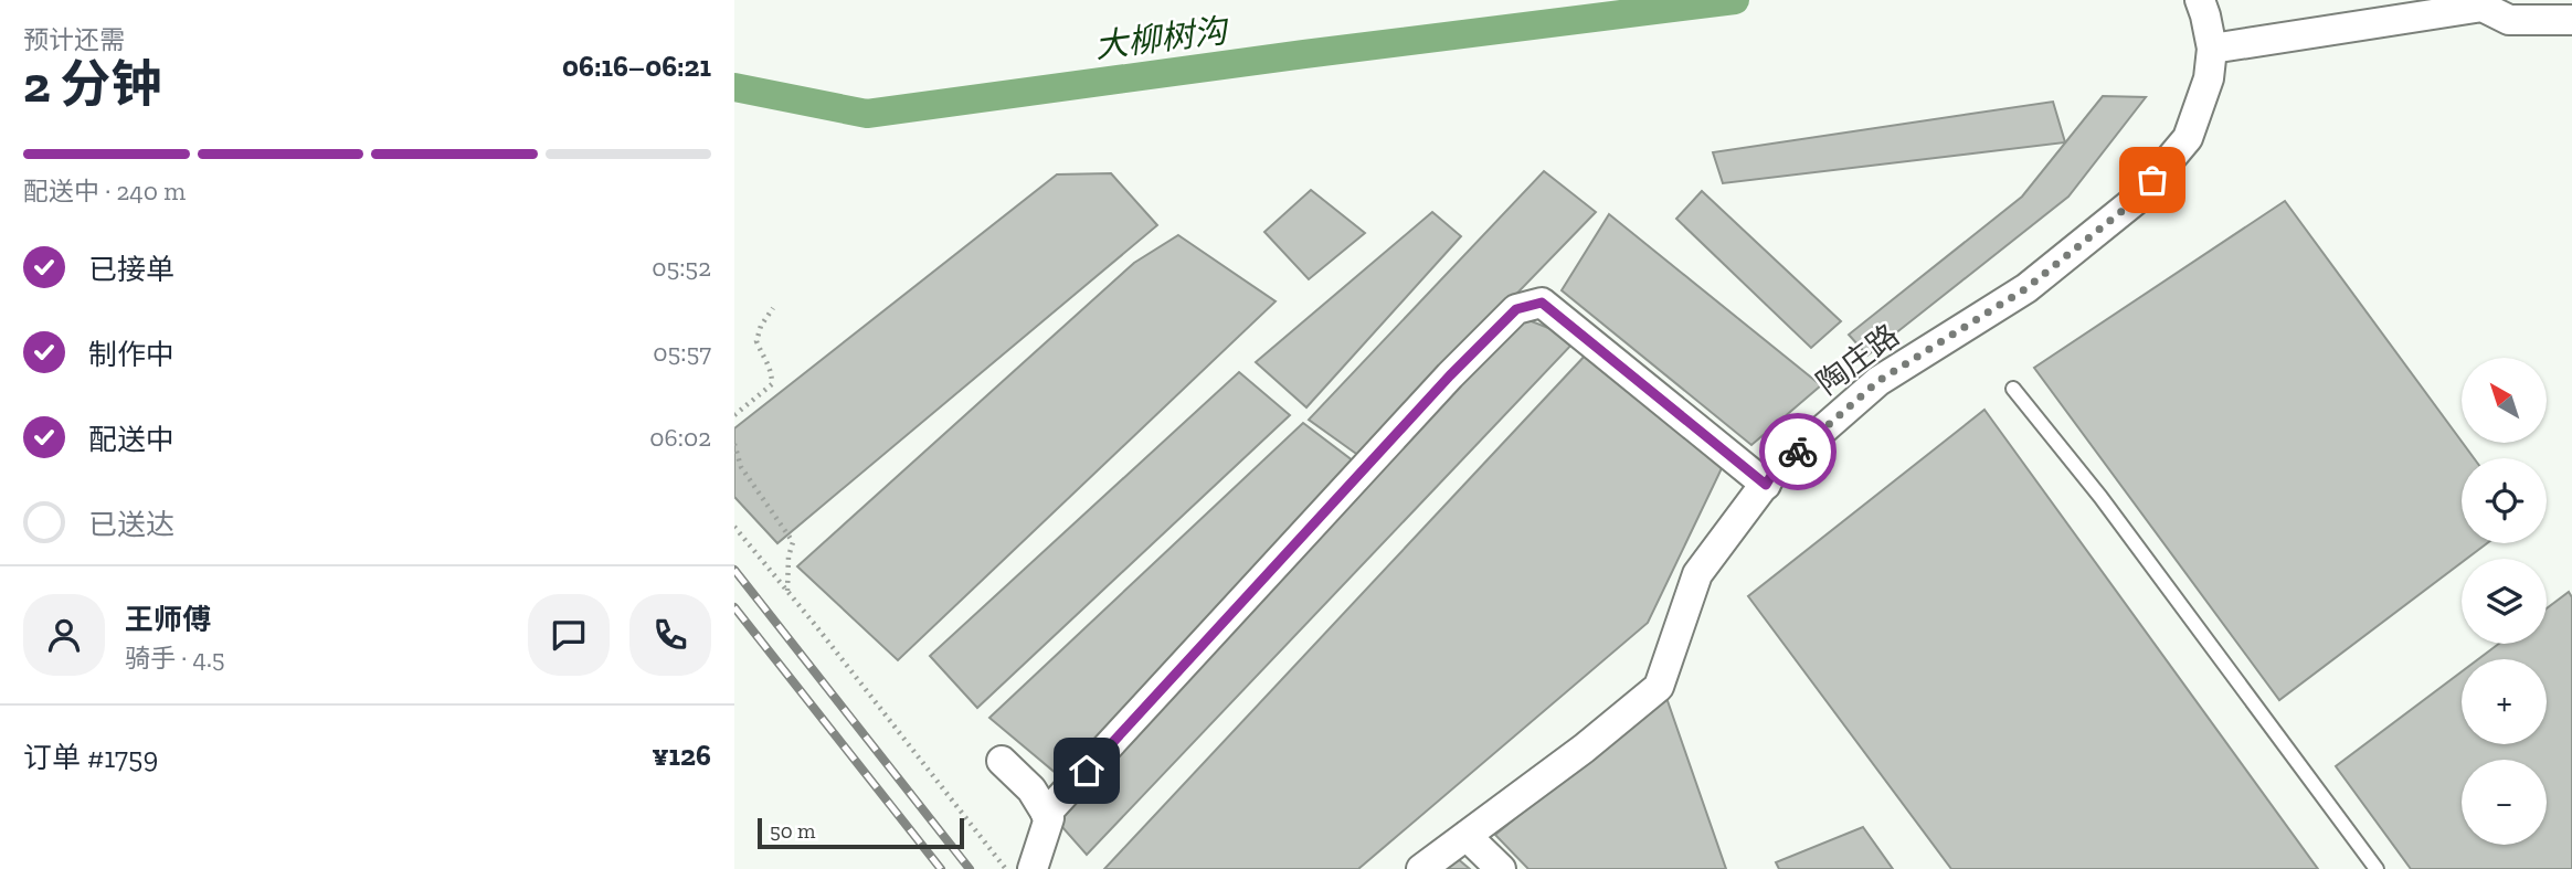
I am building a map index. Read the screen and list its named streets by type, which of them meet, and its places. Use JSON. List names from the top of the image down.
{
  "streets": {
    "street": ["陶庄路"]
  },
  "water": ["大柳树沟"],
  "scale_bar": "50 m",
  "north": "top left",
  "page": {
    "heading": ["2 分钟", "预计还需", "06:16–06:21"],
    "panel": [
      "王师傅",
      "骑手 · 4.5",
      "订单 #1759",
      "¥126"
    ],
    "bar": "配送中 · 240 m",
    "list": [
      ["已接单", "05:52"],
      ["制作中", "05:57"],
      ["配送中", "06:02"],
      "已送达"
    ],
    "map_buttons": ["+", "−"],
    "scale": "50 m"
  }
}
